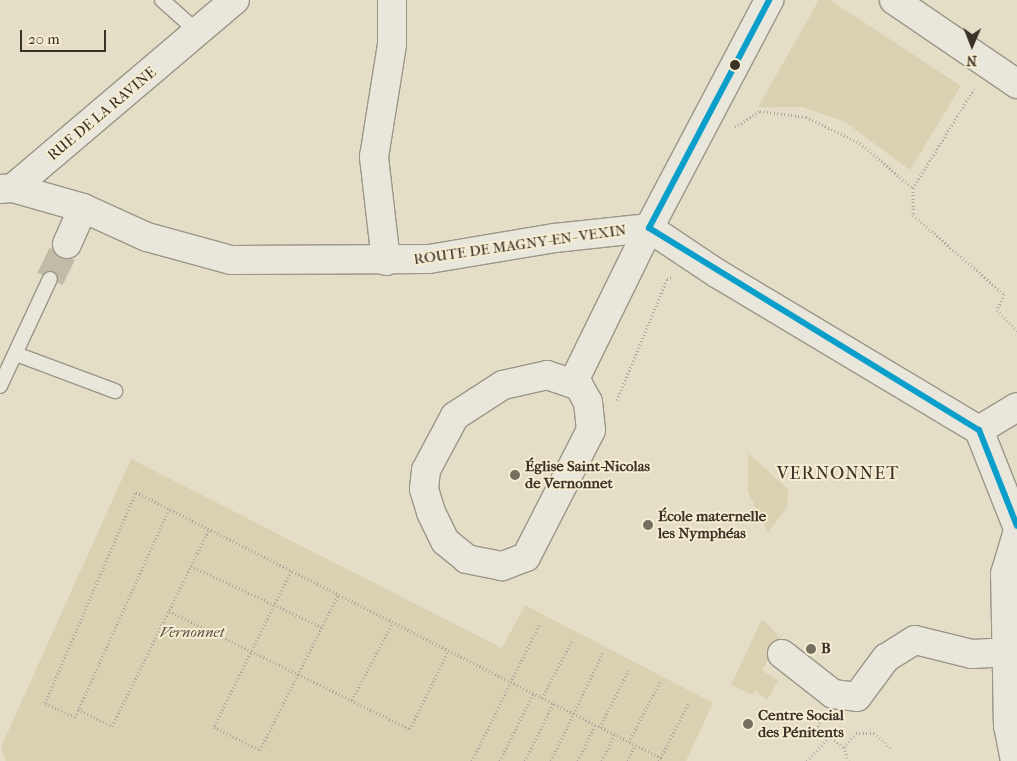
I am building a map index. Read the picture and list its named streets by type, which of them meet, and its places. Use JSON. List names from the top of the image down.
{
  "streets": {
    "street": ["RUE DE LA RAVINE", "ROUTE DE MAGNY-EN- VEXIN"]
  },
  "crossings": [
    ["RUE DE LA RAVINE", "ROUTE DE MAGNY-EN- VEXIN"]
  ],
  "districts": ["VERNONNET"],
  "parks": ["Vernonnet"],
  "places": [
    "Église Saint-Nicolas de Vernonnet",
    "École maternelle les Nymphéas",
    "B",
    "Centre Social des Pénitents"
  ],
  "scale_bar": "20 m",
  "north": "bottom"
}
